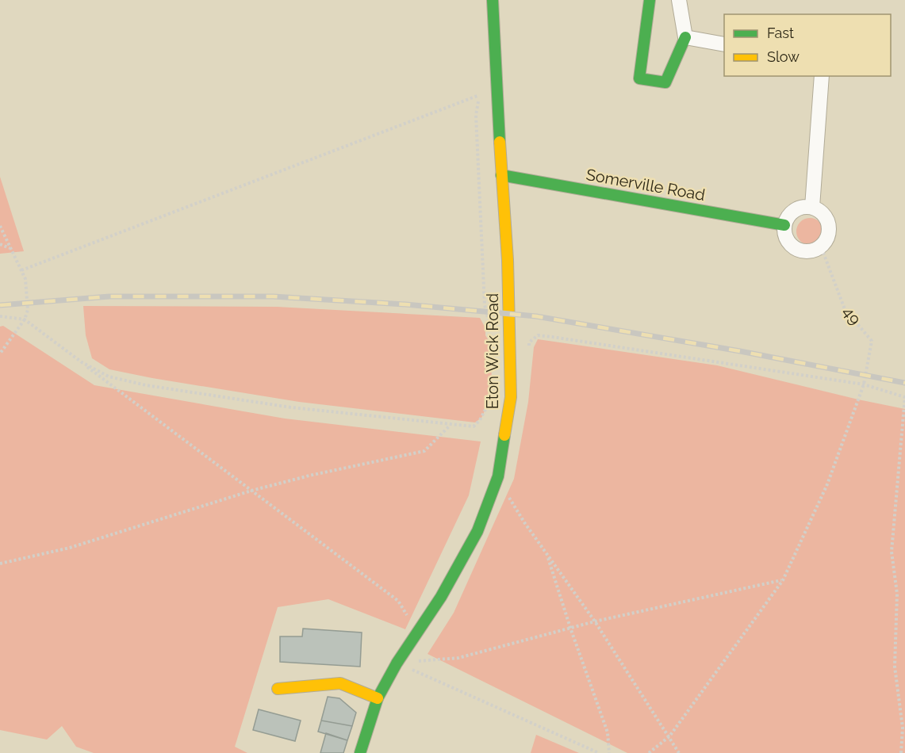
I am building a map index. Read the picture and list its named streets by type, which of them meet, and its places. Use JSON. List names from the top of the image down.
{
  "streets": {
    "main road": ["Somerville Road", "Eton Wick Road"],
    "path": ["49"]
  },
  "crossings": [
    ["Somerville Road", "49"],
    ["Somerville Road", "Eton Wick Road"]
  ],
  "legend": ["Fast", "Slow"]
}
